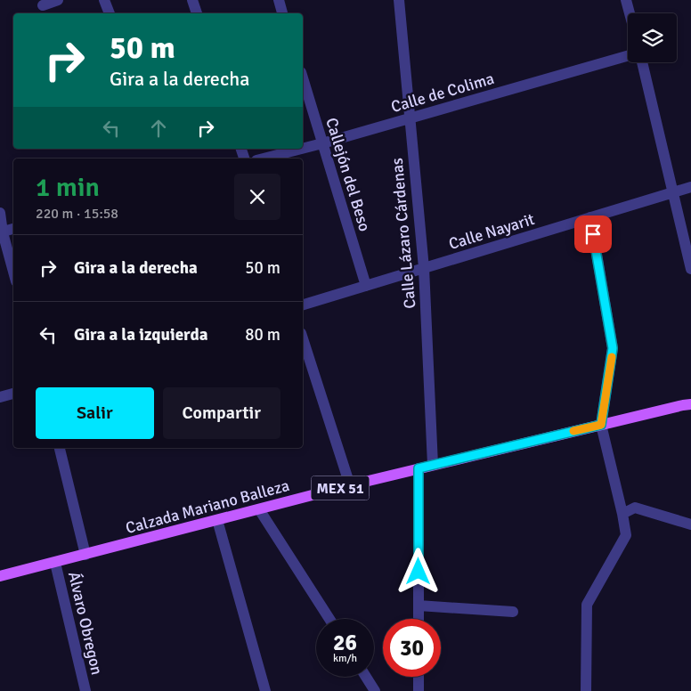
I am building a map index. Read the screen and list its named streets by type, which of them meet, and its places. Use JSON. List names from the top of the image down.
{
  "streets": {
    "main road": ["MEX 51", "Calzada Mariano Balleza"],
    "street": [
      "Calle de Colima",
      "Callejón del Beso",
      "Calle Nayarit",
      "Calle Lázaro Cárdenas",
      "Álvaro Obregon"
    ]
  },
  "crossings": [
    ["Calle de Colima", "Callejón del Beso"],
    ["Calle de Colima", "Calle Lázaro Cárdenas"],
    ["Callejón del Beso", "Calle Nayarit"],
    ["Calle Nayarit", "Calle Lázaro Cárdenas"],
    ["Calle Lázaro Cárdenas", "Calzada Mariano Balleza"],
    ["Calzada Mariano Balleza", "Álvaro Obregon"]
  ],
  "page": {
    "turn": ["50 m", "Gira a la derecha"],
    "heading": ["1 min", "220 m · 15:58"],
    "list": [
      {
        "name": "Gira a la derecha",
        "value": "50 m"
      },
      {
        "name": "Gira a la izquierda",
        "value": "80 m"
      }
    ],
    "buttons": ["Salir", "Compartir"],
    "speed": "26 km/h",
    "limit": "30"
  }
}
